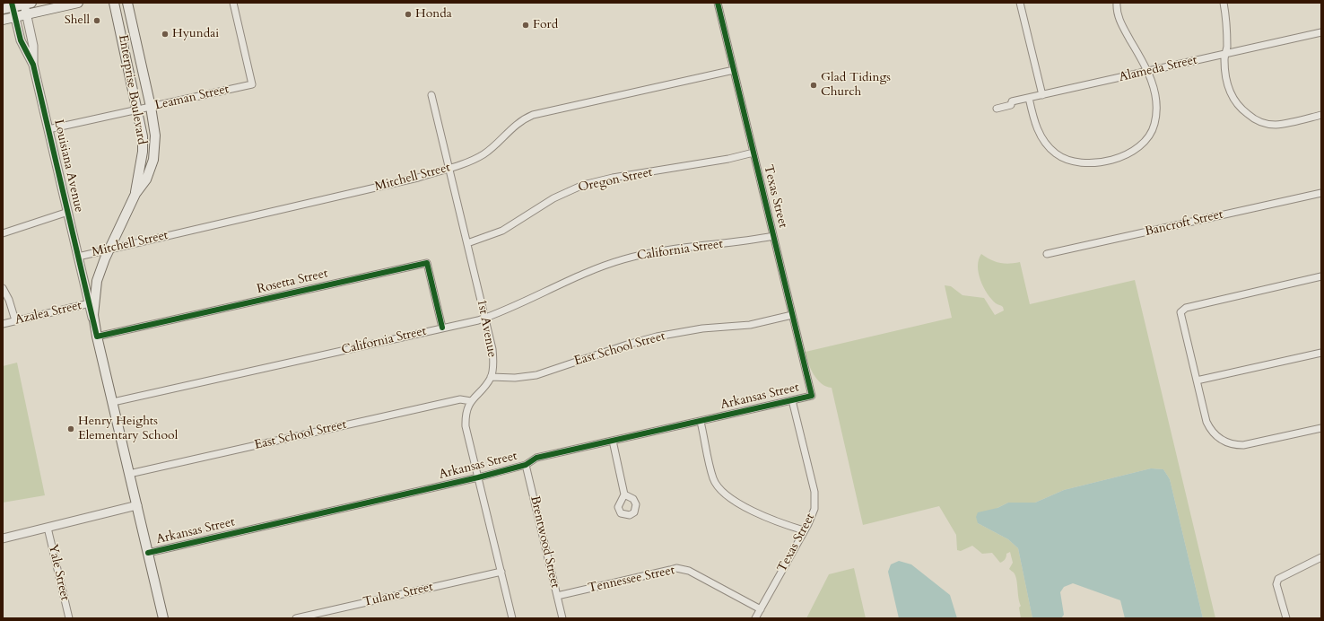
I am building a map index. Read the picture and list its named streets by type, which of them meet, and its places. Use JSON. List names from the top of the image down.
{
  "streets": {
    "main road": ["Enterprise Boulevard"],
    "street": [
      "Alameda Street",
      "Leaman Street",
      "Louisiana Avenue",
      "Mitchell Street",
      "Oregon Street",
      "Texas Street",
      "Bancroft Street",
      "California Street",
      "Rosetta Street",
      "Azalea Street",
      "1st Avenue",
      "East School Street",
      "Arkansas Street",
      "Brentwood Street",
      "Yale Street",
      "Tennessee Street",
      "Tulane Street"
    ]
  },
  "crossings": [
    ["Enterprise Boulevard", "Leaman Street"],
    ["Leaman Street", "Louisiana Avenue"],
    ["Louisiana Avenue", "Mitchell Street"],
    ["Louisiana Avenue", "Azalea Street"],
    ["Mitchell Street", "Texas Street"],
    ["Mitchell Street", "1st Avenue"],
    ["Oregon Street", "Texas Street"],
    ["Oregon Street", "1st Avenue"],
    ["Texas Street", "California Street"],
    ["Texas Street", "East School Street"],
    ["Texas Street", "Arkansas Street"],
    ["Texas Street", "Tennessee Street"],
    ["California Street", "Rosetta Street"],
    ["California Street", "1st Avenue"],
    ["1st Avenue", "East School Street"],
    ["Arkansas Street", "Brentwood Street"],
    ["Brentwood Street", "Tennessee Street"]
  ],
  "places": [
    "Honda",
    "Shell",
    "Ford",
    "Hyundai",
    "Glad Tidings Church",
    "Henry Heights Elementary School"
  ]
}
